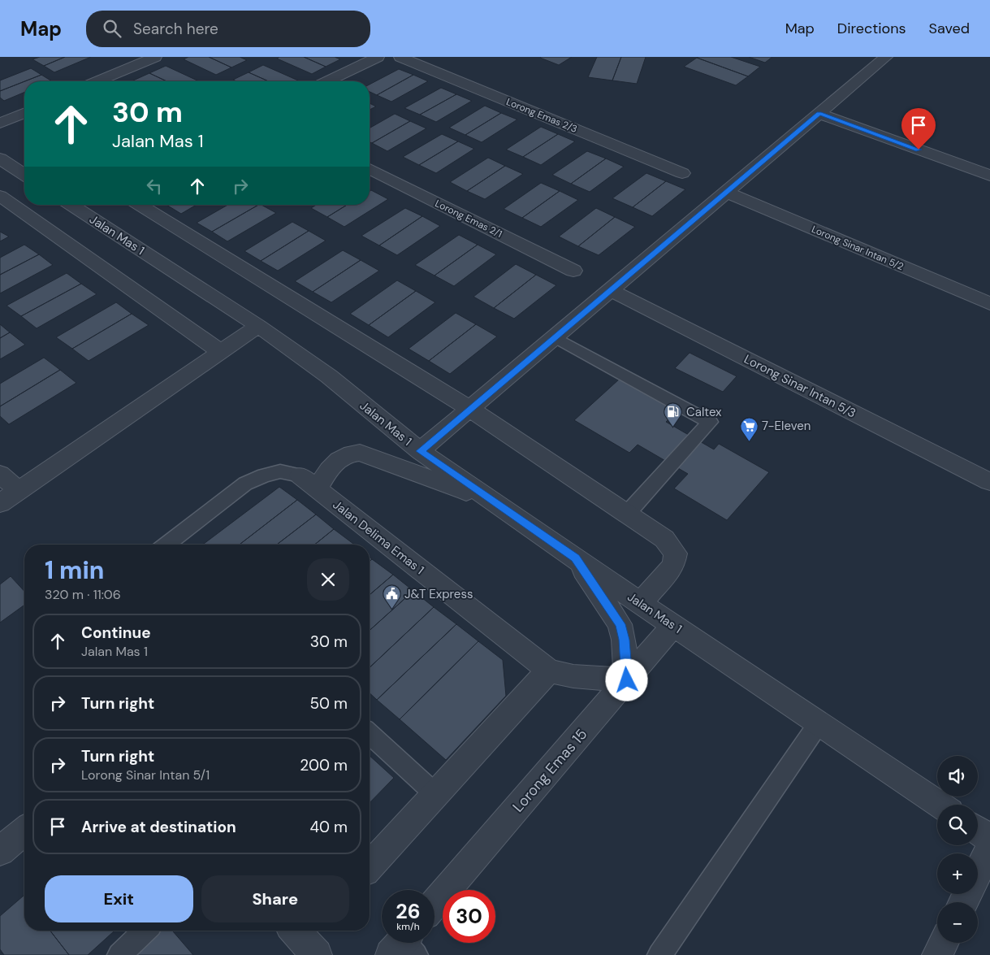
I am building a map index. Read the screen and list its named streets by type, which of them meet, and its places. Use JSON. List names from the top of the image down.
{
  "streets": {
    "street": [
      "Lorong Emas 2/3",
      "Lorong Emas 2/1",
      "Jalan Mas 1",
      "Lorong Sinar Intan 5/2",
      "Lorong Sinar Intan 5/3",
      "Jalan Delima Emas 1",
      "Lorong Emas 15"
    ]
  },
  "crossings": [
    ["Jalan Mas 1", "Lorong Emas 15"],
    ["Jalan Delima Emas 1", "Lorong Emas 15"]
  ],
  "places": {
    "fuel station": ["Caltex"],
    "supermarket": ["7-Eleven"],
    "public building": ["J&T Express"]
  },
  "page": {
    "header": "Map",
    "search": "Search here",
    "nav": ["Map", "Directions", "Saved"],
    "turn": ["30 m", "Jalan Mas 1"],
    "heading": ["1 min", "320 m · 11:06"],
    "list": [
      {
        "name": "Continue",
        "note": "Jalan Mas 1",
        "value": "30 m"
      },
      {
        "name": "Turn right",
        "value": "50 m"
      },
      {
        "name": "Turn right",
        "note": "Lorong Sinar Intan 5/1",
        "value": "200 m"
      },
      {
        "name": "Arrive at destination",
        "value": "40 m"
      }
    ],
    "map_buttons": ["+", "−"],
    "buttons": ["Exit", "Share"],
    "speed": "26 km/h",
    "limit": "30"
  }
}
